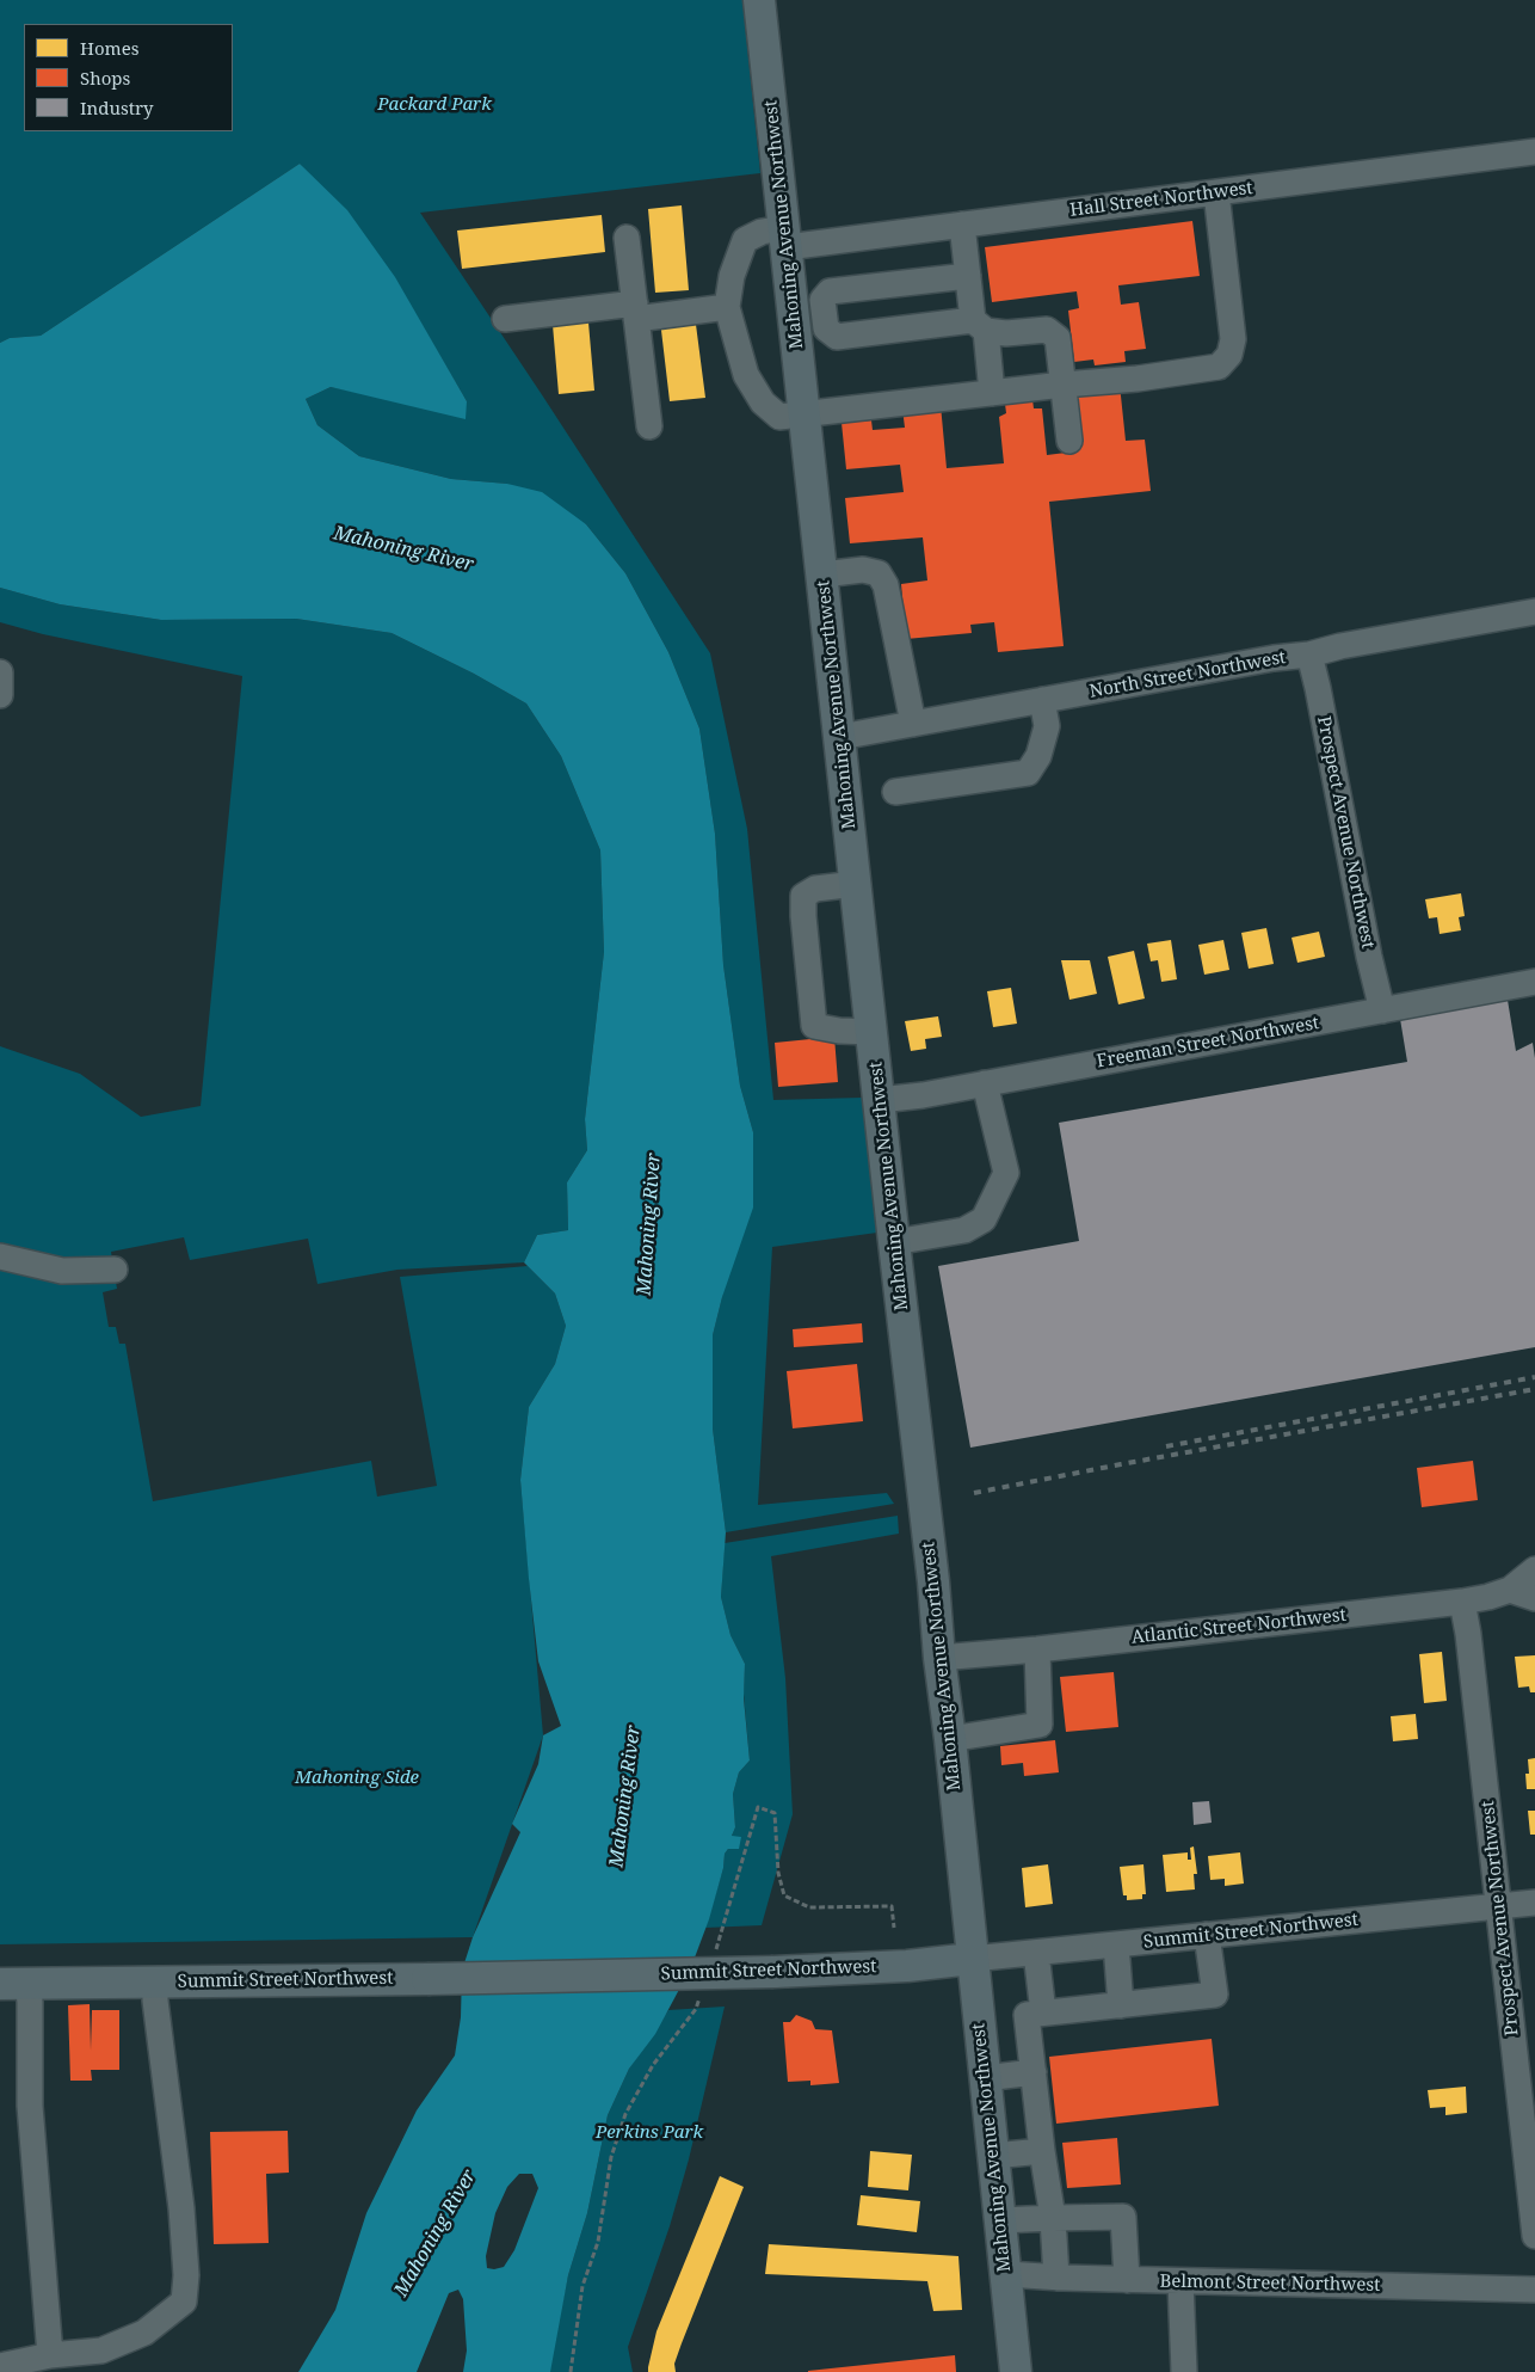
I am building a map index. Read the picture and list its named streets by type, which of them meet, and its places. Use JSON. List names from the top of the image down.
{
  "streets": {
    "main road": ["Mahoning Avenue Northwest", "Summit Street Northwest"],
    "street": [
      "Hall Street Northwest",
      "North Street Northwest",
      "Prospect Avenue Northwest",
      "Freeman Street Northwest",
      "Atlantic Street Northwest",
      "Belmont Street Northwest"
    ]
  },
  "crossings": [
    ["Hall Street Northwest", "Mahoning Avenue Northwest"],
    ["Mahoning Avenue Northwest", "North Street Northwest"],
    ["Mahoning Avenue Northwest", "Freeman Street Northwest"],
    ["Mahoning Avenue Northwest", "Atlantic Street Northwest"],
    ["Mahoning Avenue Northwest", "Summit Street Northwest"],
    ["Mahoning Avenue Northwest", "Belmont Street Northwest"],
    ["North Street Northwest", "Prospect Avenue Northwest"],
    ["Prospect Avenue Northwest", "Freeman Street Northwest"],
    ["Prospect Avenue Northwest", "Atlantic Street Northwest"],
    ["Prospect Avenue Northwest", "Summit Street Northwest"]
  ],
  "water": ["Mahoning River"],
  "parks": ["Packard Park", "Mahoning Side", "Perkins Park"],
  "legend": ["Homes", "Shops", "Industry"]
}
